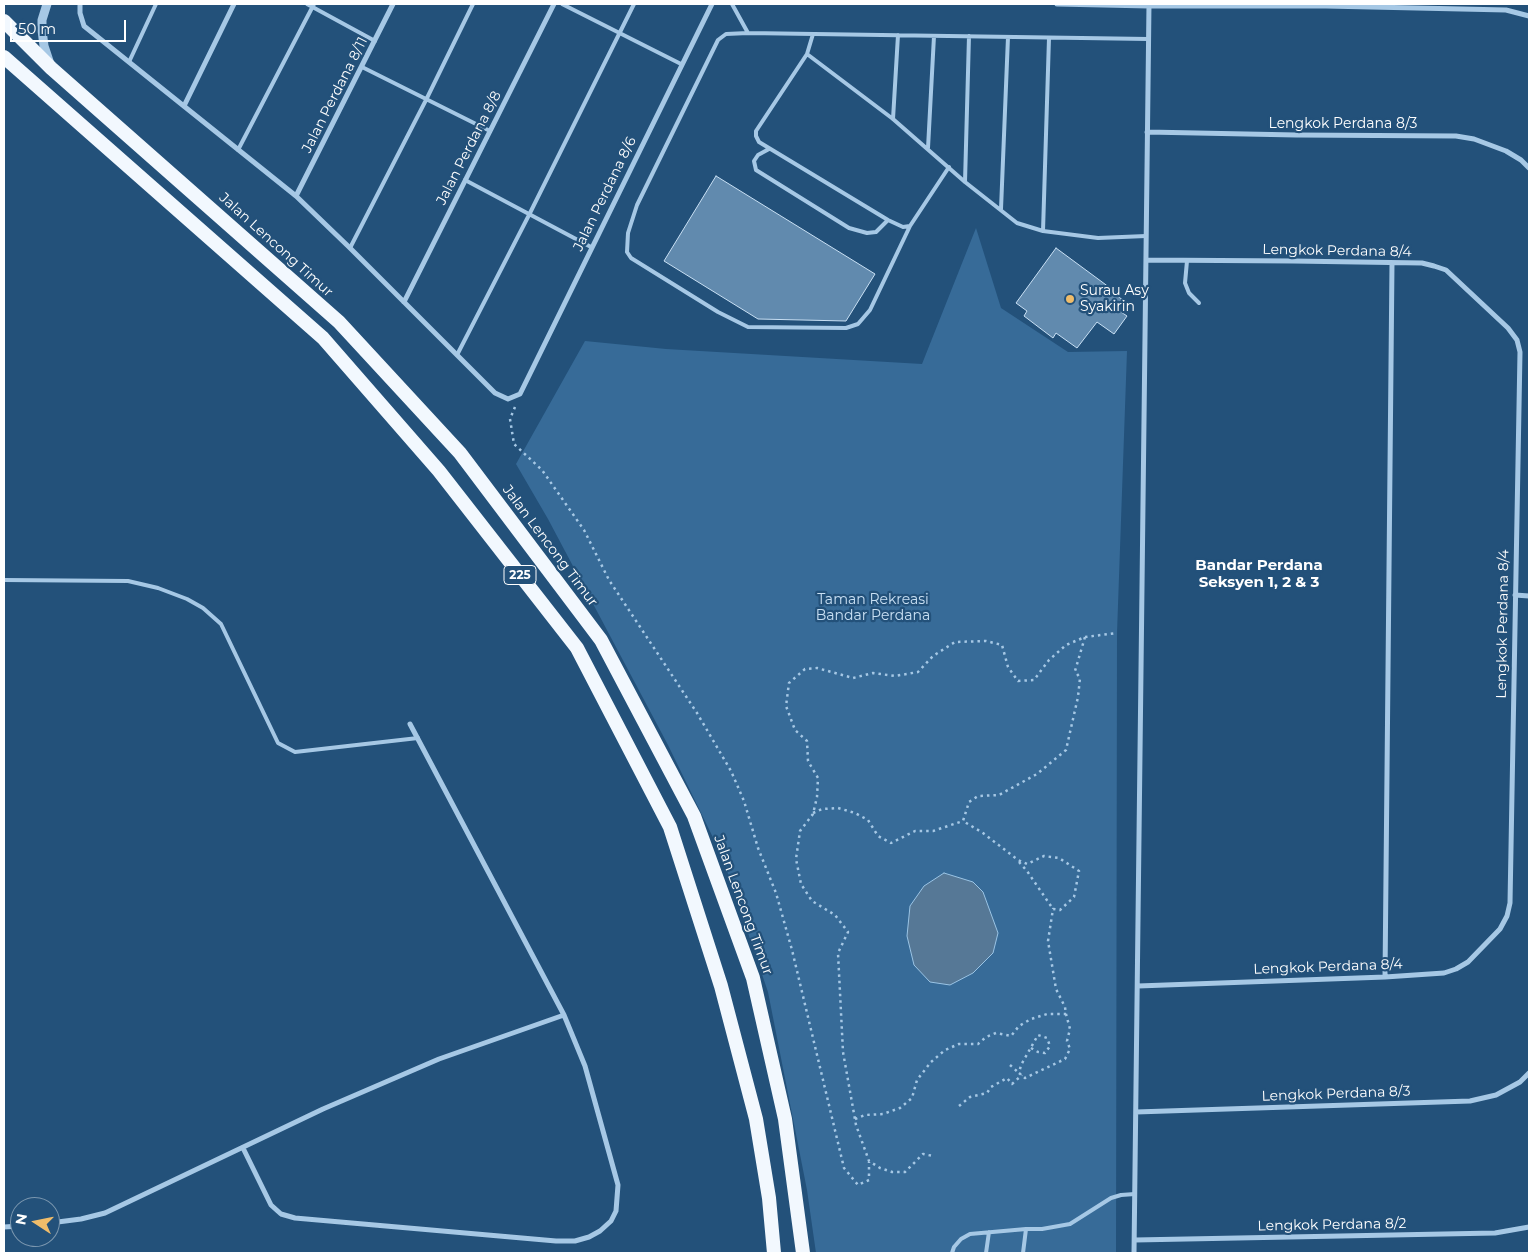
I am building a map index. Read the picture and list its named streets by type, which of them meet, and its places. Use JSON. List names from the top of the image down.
{
  "streets": {
    "highway": ["Jalan Lencong Timur", "225"],
    "street": [
      "Jalan Perdana 8/11",
      "Lengkok Perdana 8/3",
      "Jalan Perdana 8/8",
      "Jalan Perdana 8/6",
      "Lengkok Perdana 8/4",
      "Lengkok Perdana 8/2"
    ]
  },
  "districts": ["Bandar Perdana Seksyen 1, 2 & 3"],
  "parks": ["Taman Rekreasi Bandar Perdana"],
  "places": ["Surau Asy Syakirin"],
  "scale_bar": "50 m",
  "north": "left"
}
